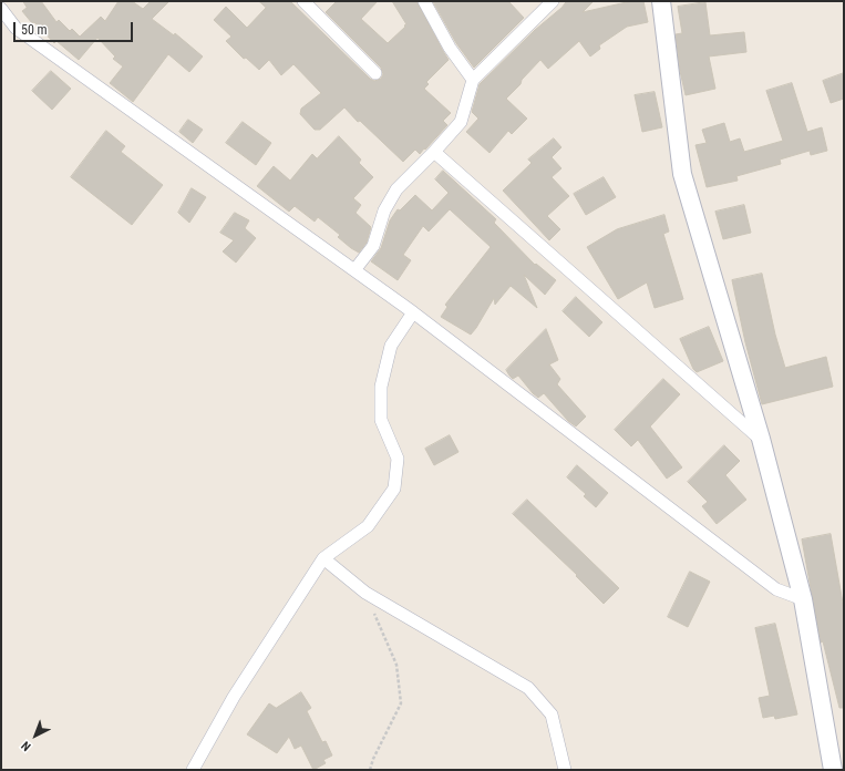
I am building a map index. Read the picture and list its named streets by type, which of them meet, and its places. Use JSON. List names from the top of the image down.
{
  "scale_bar": "50 m",
  "north": "bottom left"
}
